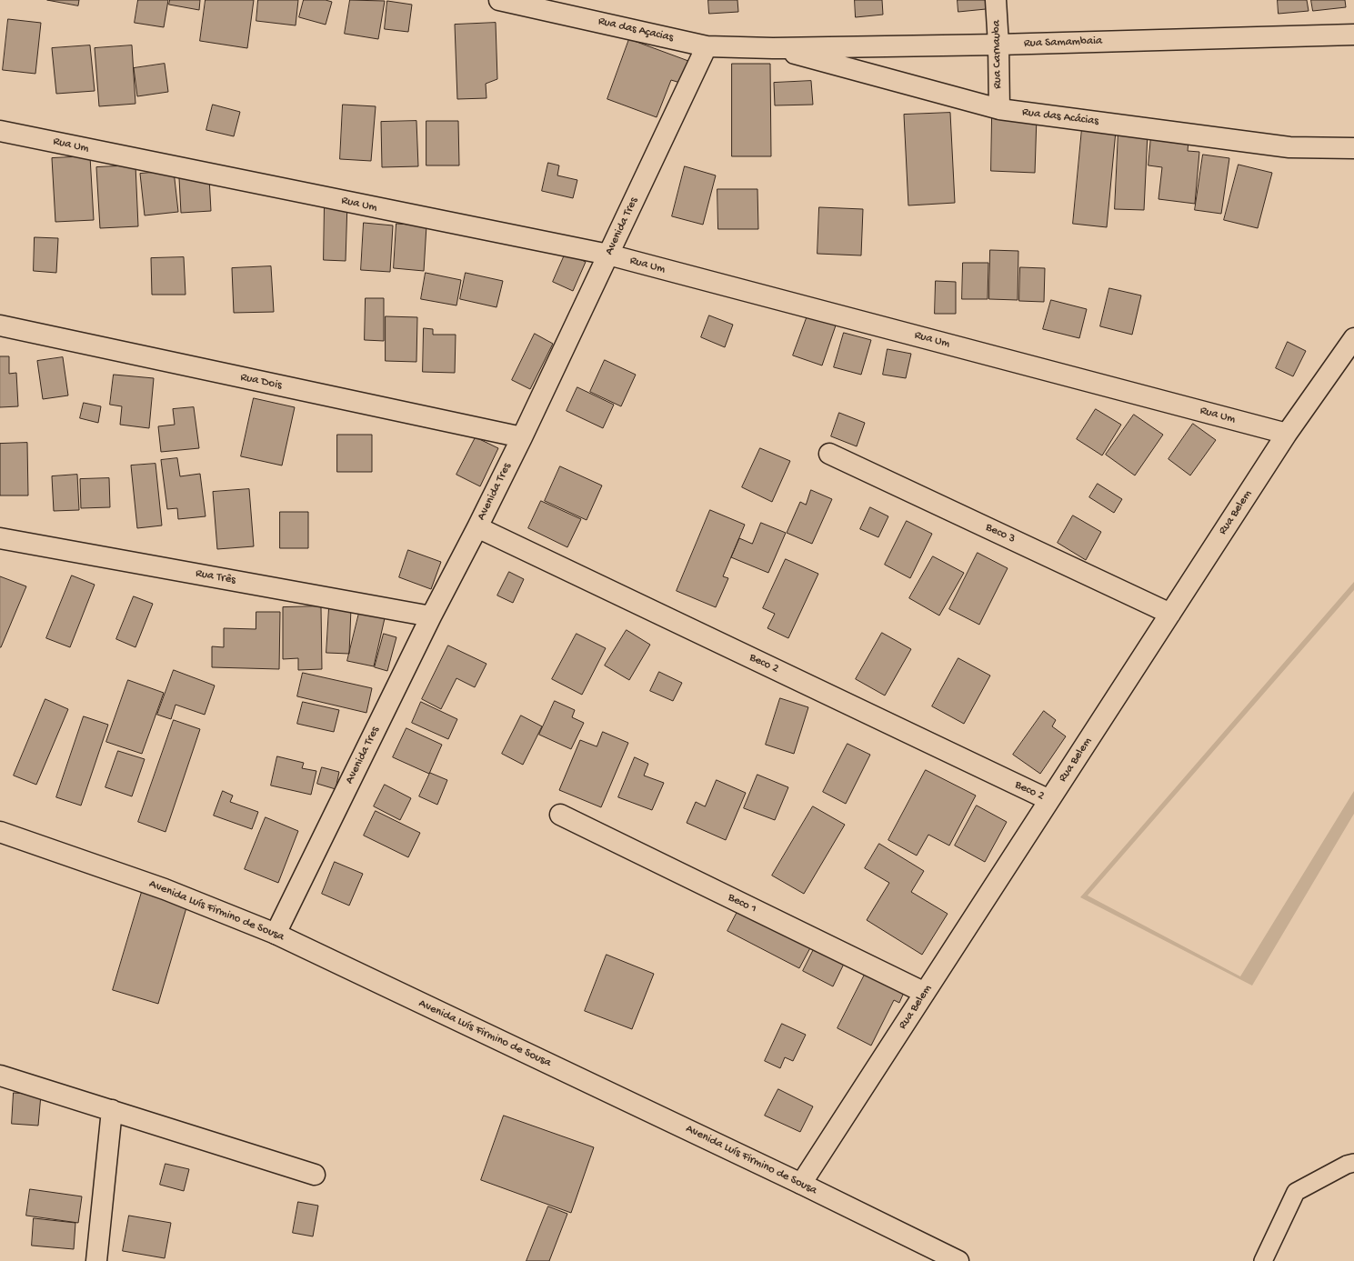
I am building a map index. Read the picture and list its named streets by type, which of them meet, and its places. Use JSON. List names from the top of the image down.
{
  "streets": {
    "street": [
      "Rua das Açacias",
      "Rua Samambaia",
      "Rua Carnauba",
      "Rua das Acácias",
      "Rua Um",
      "Avenida Tres",
      "Rua Dois",
      "Rua Belem",
      "Beco 3",
      "Rua Três",
      "Beco 2",
      "Beco 1",
      "Avenida Luís Firmino de Sousa"
    ]
  },
  "crossings": [
    ["Rua das Açacias", "Rua Samambaia"],
    ["Rua das Açacias", "Rua das Acácias"],
    ["Rua das Açacias", "Avenida Tres"],
    ["Rua Samambaia", "Rua Carnauba"],
    ["Rua Samambaia", "Rua das Acácias"],
    ["Rua Carnauba", "Rua das Acácias"],
    ["Rua Um", "Avenida Tres"],
    ["Rua Um", "Rua Belem"],
    ["Avenida Tres", "Rua Dois"],
    ["Avenida Tres", "Rua Três"],
    ["Avenida Tres", "Beco 2"],
    ["Avenida Tres", "Avenida Luís Firmino de Sousa"],
    ["Rua Belem", "Beco 3"],
    ["Rua Belem", "Beco 2"],
    ["Rua Belem", "Beco 1"],
    ["Rua Belem", "Avenida Luís Firmino de Sousa"]
  ]
}
